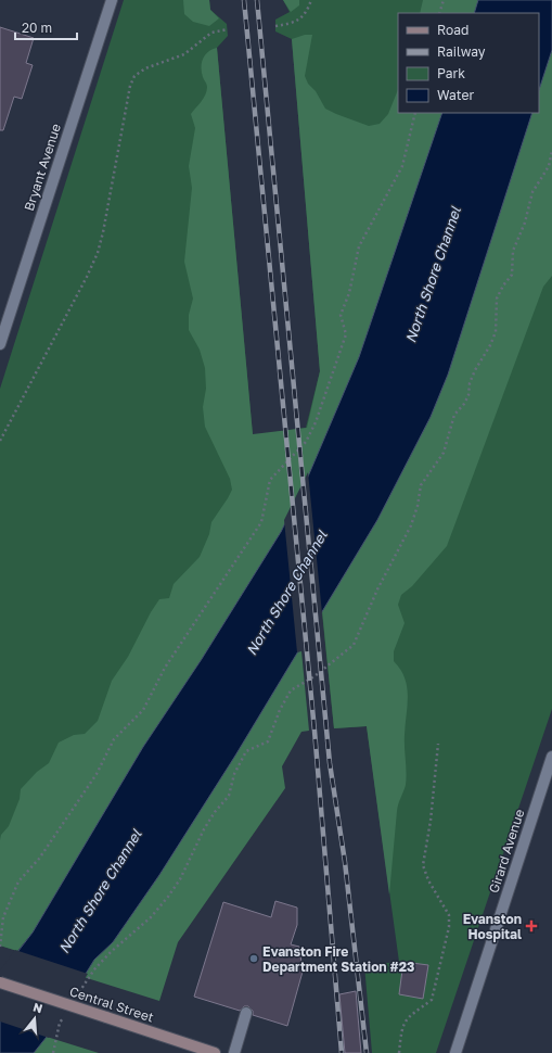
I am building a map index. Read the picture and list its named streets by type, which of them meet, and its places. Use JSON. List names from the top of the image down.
{
  "streets": {
    "main road": ["Central Street"],
    "street": ["Bryant Avenue", "Girard Avenue"]
  },
  "water": ["North Shore Channel"],
  "places": {
    "health": ["Evanston Hospital"],
    "other": ["Evanston Fire Department Station #23"]
  },
  "legend": [
    "Road",
    "Railway",
    "Park",
    "Water"
  ],
  "scale_bar": "20 m",
  "north": "top"
}
